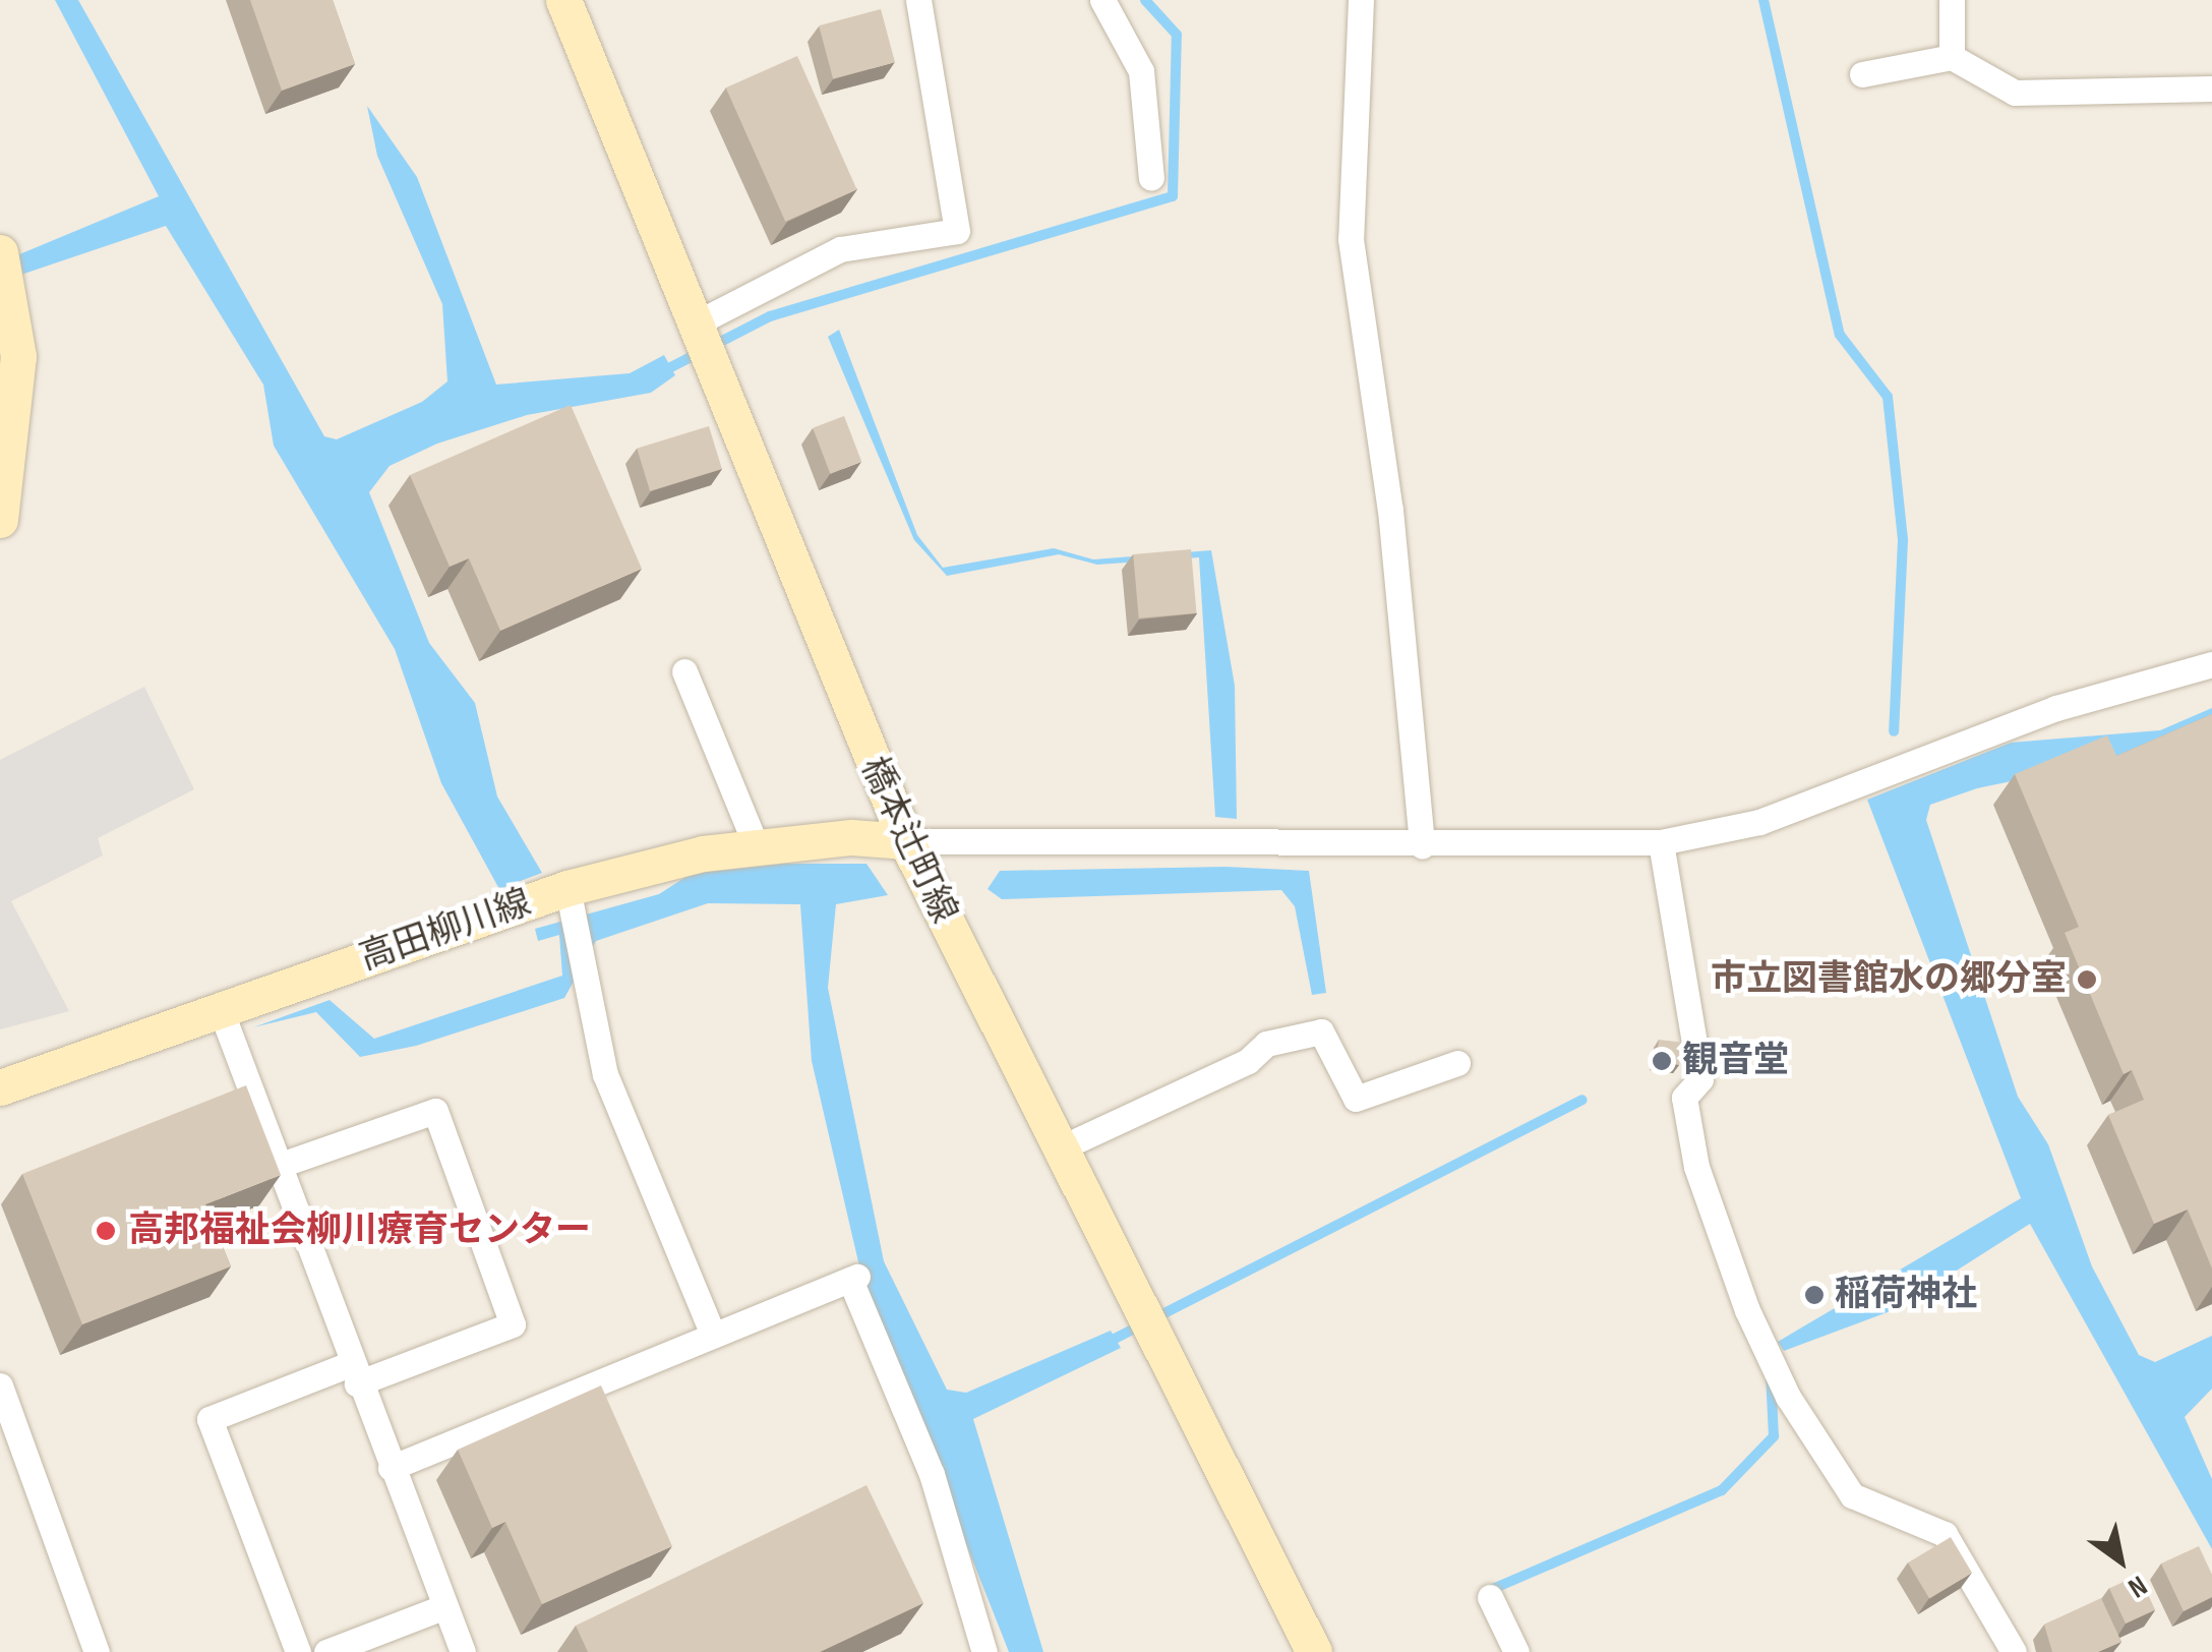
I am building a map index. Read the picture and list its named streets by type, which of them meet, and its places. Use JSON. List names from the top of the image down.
{
  "streets": {
    "main road": ["橋本辻町線", "高田柳川線"]
  },
  "crossings": [
    ["橋本辻町線", "高田柳川線"]
  ],
  "places": [
    "市立図書館水の郷分室",
    "観音堂",
    "高邦福祉会柳川療育センター",
    "稲荷神社"
  ],
  "north": "bottom right"
}
